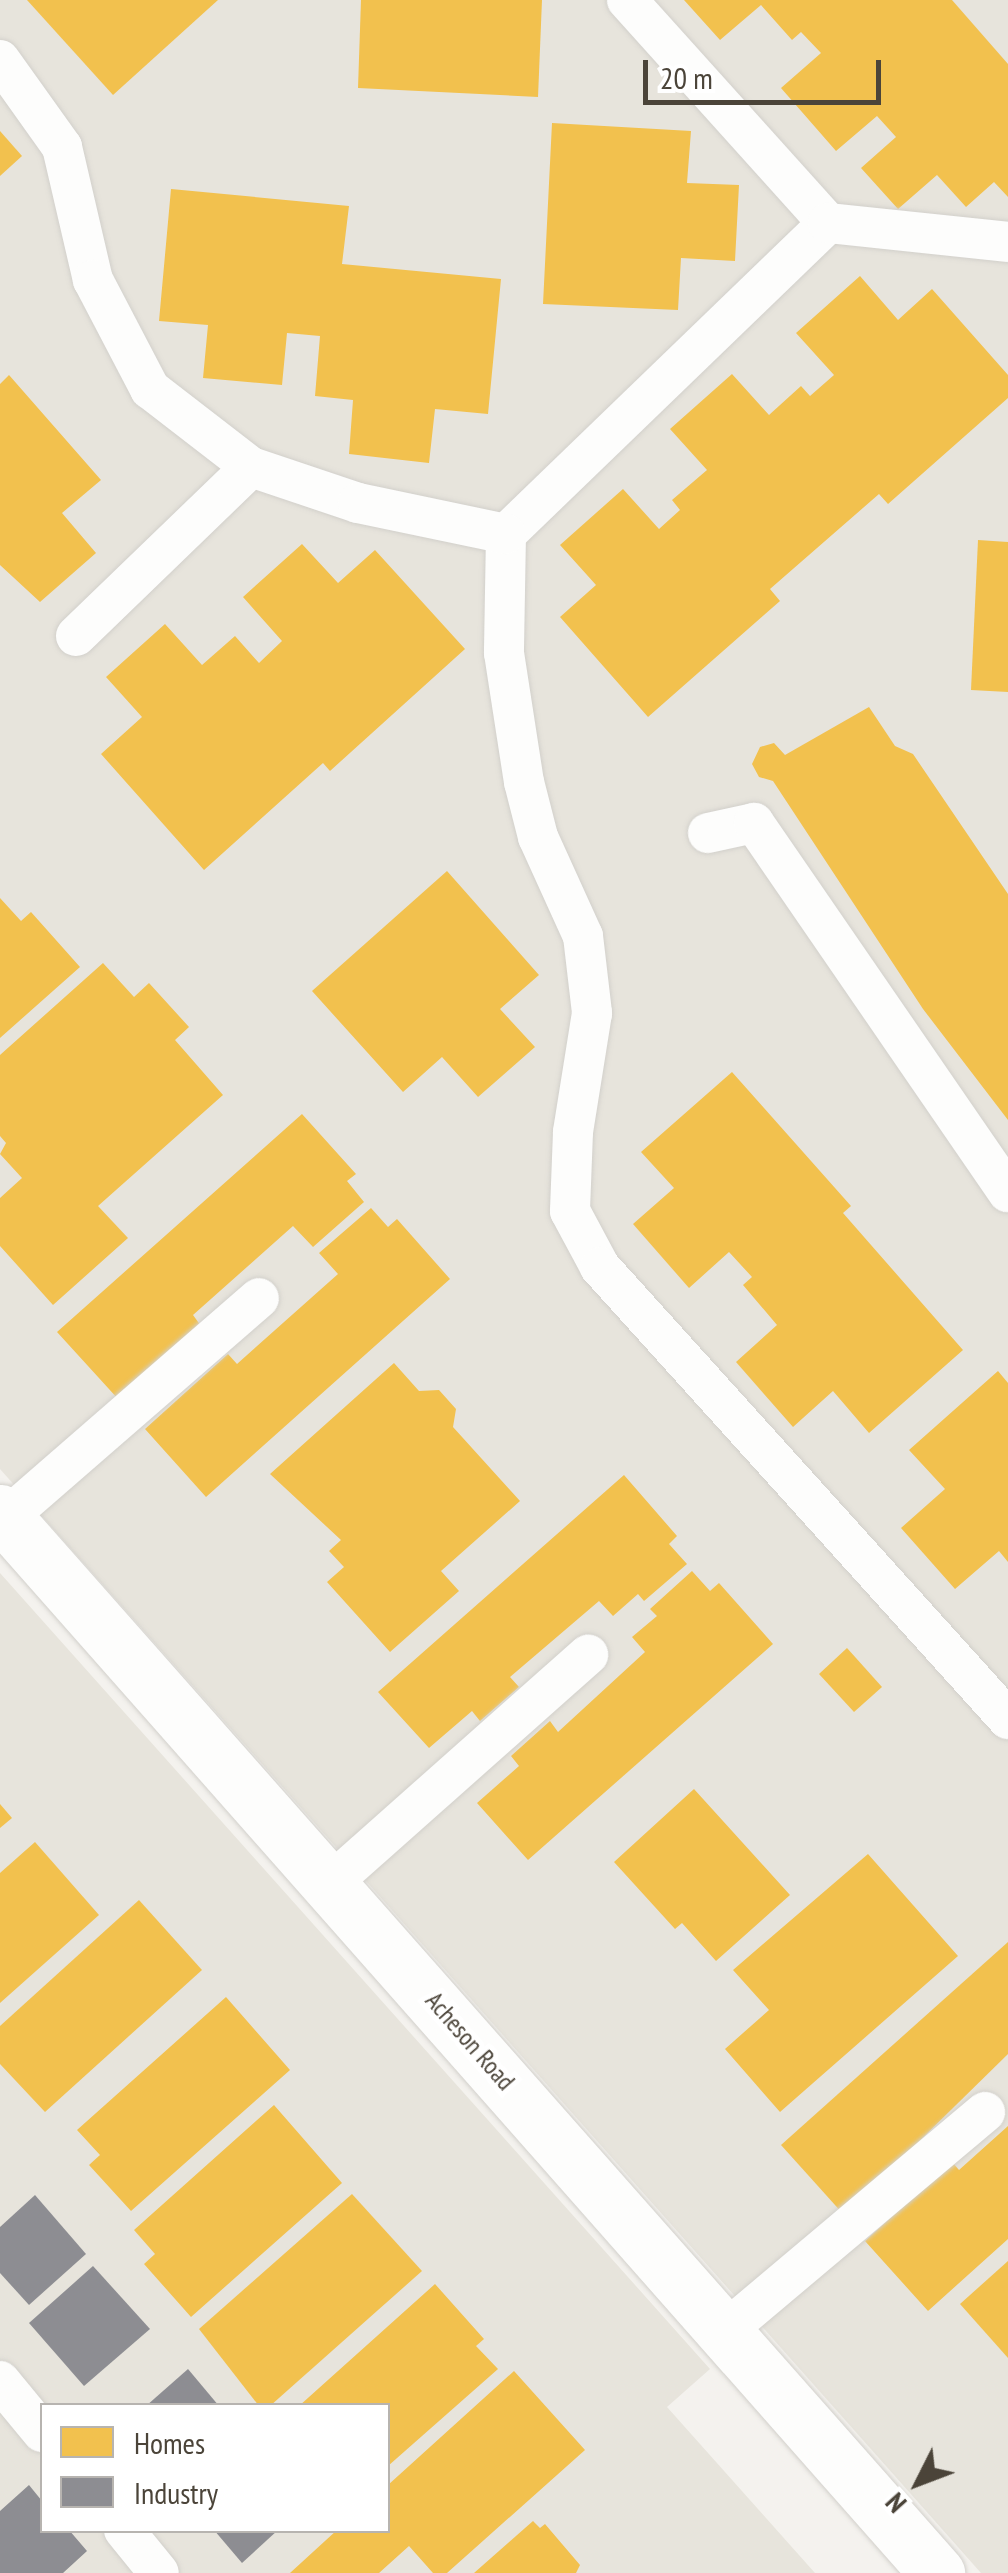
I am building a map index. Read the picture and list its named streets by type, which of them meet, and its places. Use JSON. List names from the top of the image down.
{
  "streets": {
    "street": ["Acheson Road"]
  },
  "legend": ["Homes", "Industry"],
  "scale_bar": "20 m",
  "north": "bottom left"
}
